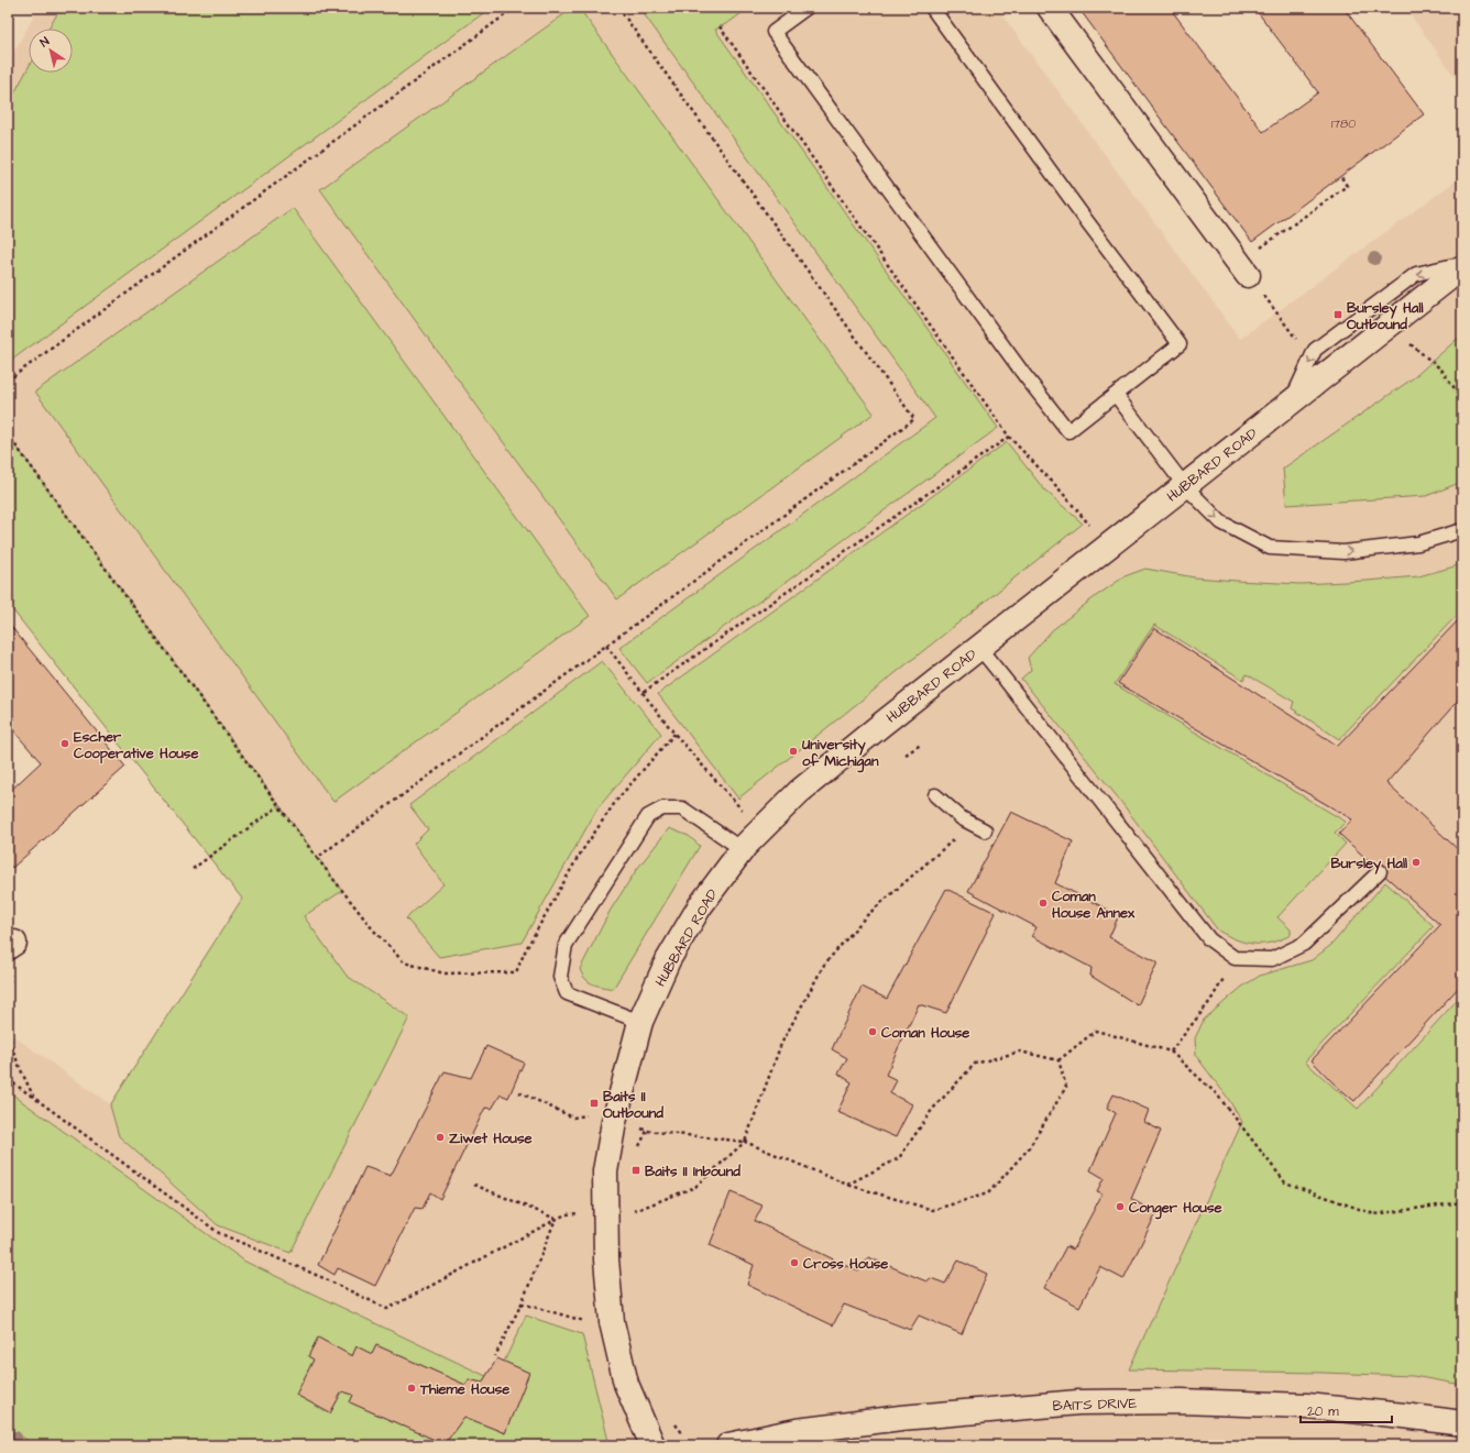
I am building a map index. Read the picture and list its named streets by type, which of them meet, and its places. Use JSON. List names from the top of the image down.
{
  "streets": {
    "street": ["HUBBARD ROAD", "BAITS DRIVE"]
  },
  "places": {
    "transit": ["Bursley Hall Outbound", "Baits II Outbound", "Baits II Inbound"],
    "other": [
      "Escher Cooperative House",
      "University of Michigan",
      "Bursley Hall",
      "Coman House Annex",
      "Coman House",
      "Ziwet House",
      "Conger House",
      "Cross House",
      "Thieme House"
    ]
  },
  "house_numbers": ["1780"],
  "scale_bar": "20 m",
  "north": "top left"
}
